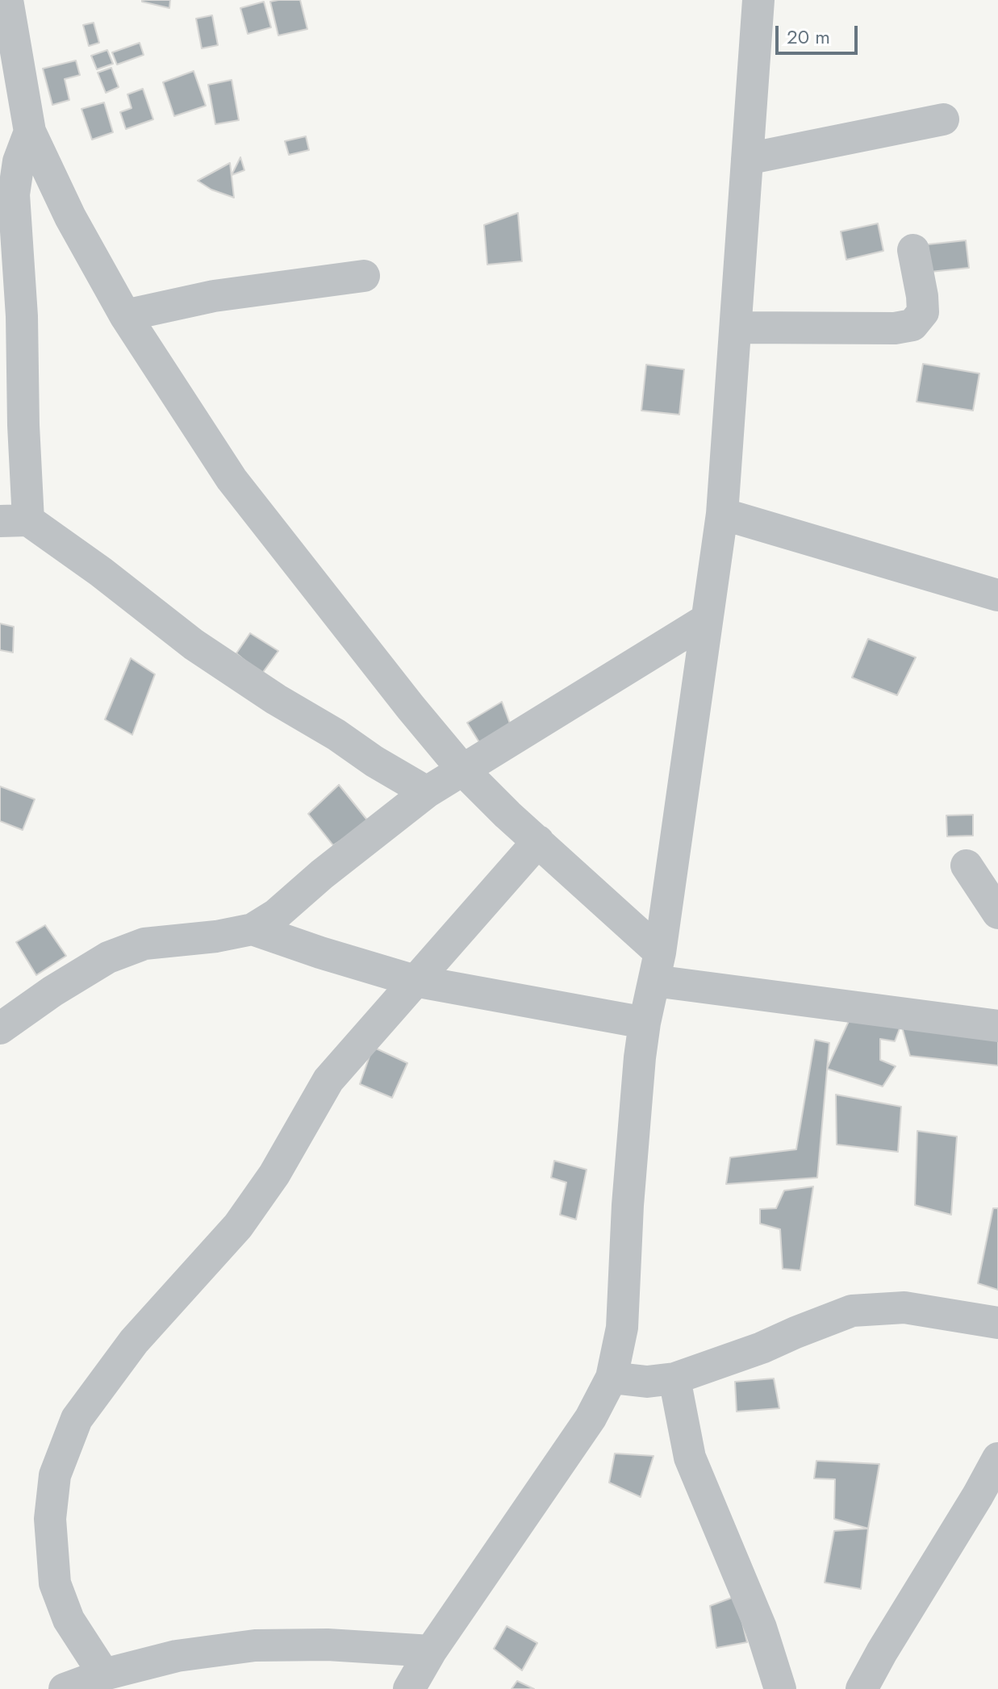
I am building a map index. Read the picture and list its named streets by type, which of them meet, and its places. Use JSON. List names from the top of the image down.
{
  "scale_bar": "20 m"
}
